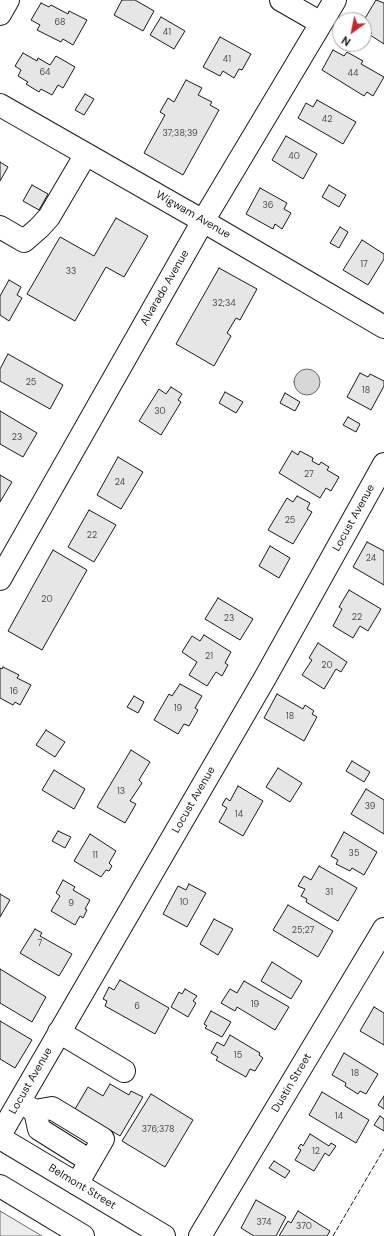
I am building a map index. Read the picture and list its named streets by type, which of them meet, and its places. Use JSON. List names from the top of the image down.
{
  "streets": {
    "main road": [
      "Wigwam Avenue",
      "Alvarado Avenue",
      "Locust Avenue",
      "Dustin Street",
      "Belmont Street"
    ]
  },
  "crossings": [
    ["Wigwam Avenue", "Alvarado Avenue"]
  ],
  "house_numbers": [
    "68",
    "41",
    "41",
    "64",
    "44",
    "42",
    "37;38;39",
    "40",
    "36",
    "17",
    "33",
    "32;34",
    "25",
    "18",
    "30",
    "23",
    "27",
    "24",
    "25",
    "22",
    "24",
    "20",
    "22",
    "23",
    "21",
    "20",
    "16",
    "19",
    "18",
    "13",
    "39",
    "14",
    "35",
    "11",
    "31",
    "10",
    "9",
    "25;27",
    "7",
    "19",
    "6",
    "15",
    "18",
    "14",
    "376;378",
    "12",
    "374",
    "370"
  ],
  "north": "bottom left"
}
